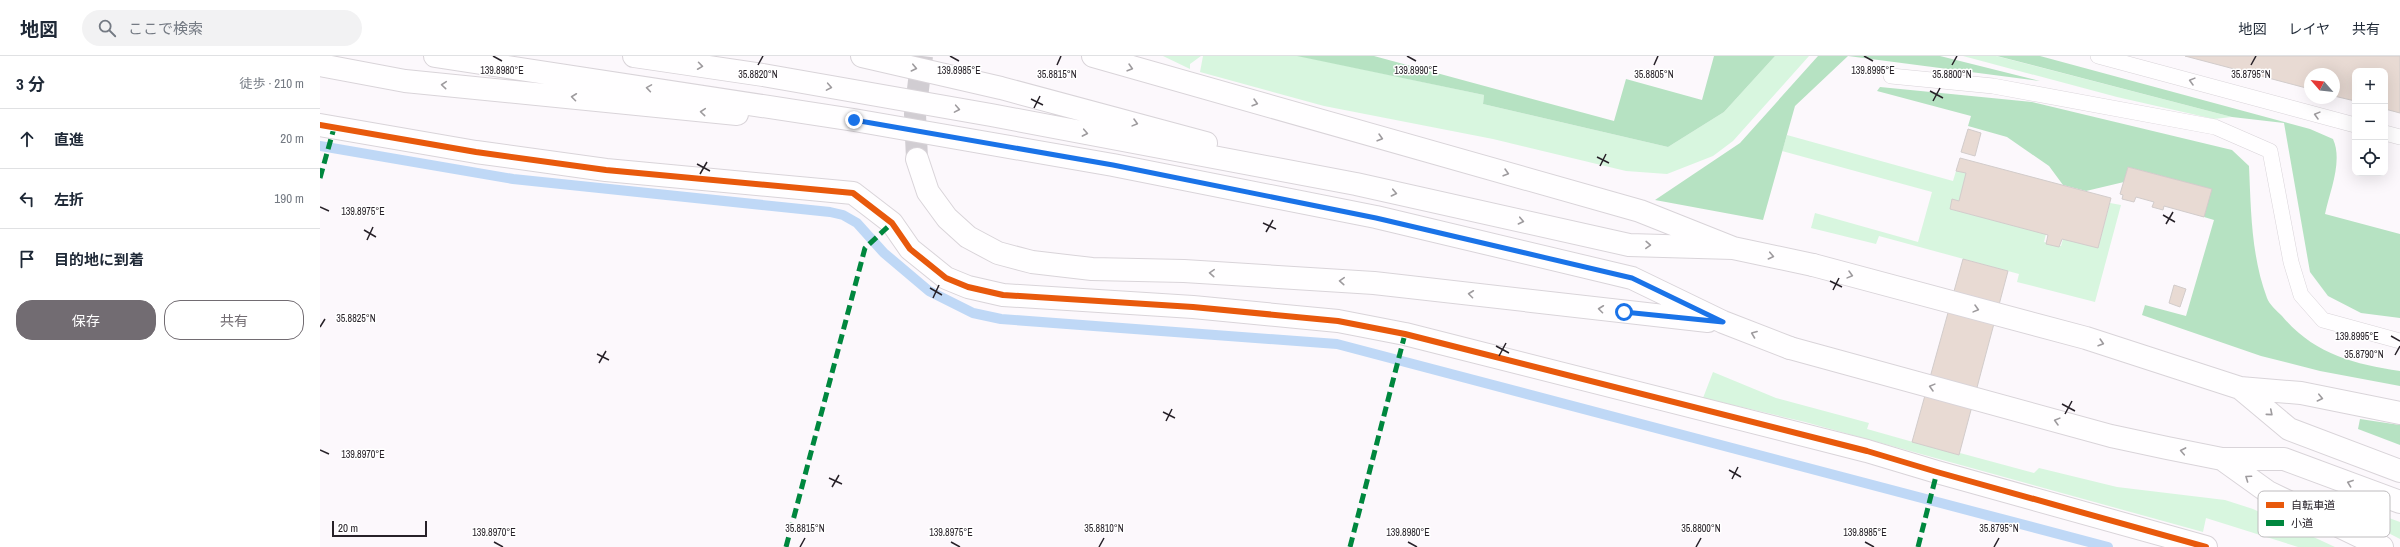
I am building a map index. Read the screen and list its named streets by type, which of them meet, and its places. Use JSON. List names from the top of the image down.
{
  "legend": ["自転車道", "小道"],
  "scale_bar": "20 m",
  "north": "top left",
  "page": {
    "header": "地図",
    "search": "ここで検索",
    "nav": ["地図", "レイヤ", "共有"],
    "heading": ["3 分", "徒歩 · 210 m"],
    "map_buttons": ["+", "−"],
    "list": [
      ["直進", "20 m"],
      ["左折", "190 m"],
      "目的地に到着"
    ],
    "buttons": ["保存", "共有"],
    "scale": "20 m"
  },
  "coordinates": [
    "139.8980°E",
    "139.8985°E",
    "139.8990°E",
    "139.8995°E",
    "35.8820°N",
    "35.8815°N",
    "35.8805°N",
    "35.8800°N",
    "35.8795°N",
    "139.8975°E",
    "35.8825°N",
    "35.8790°N",
    "139.8970°E",
    "35.8810°N"
  ]
}
